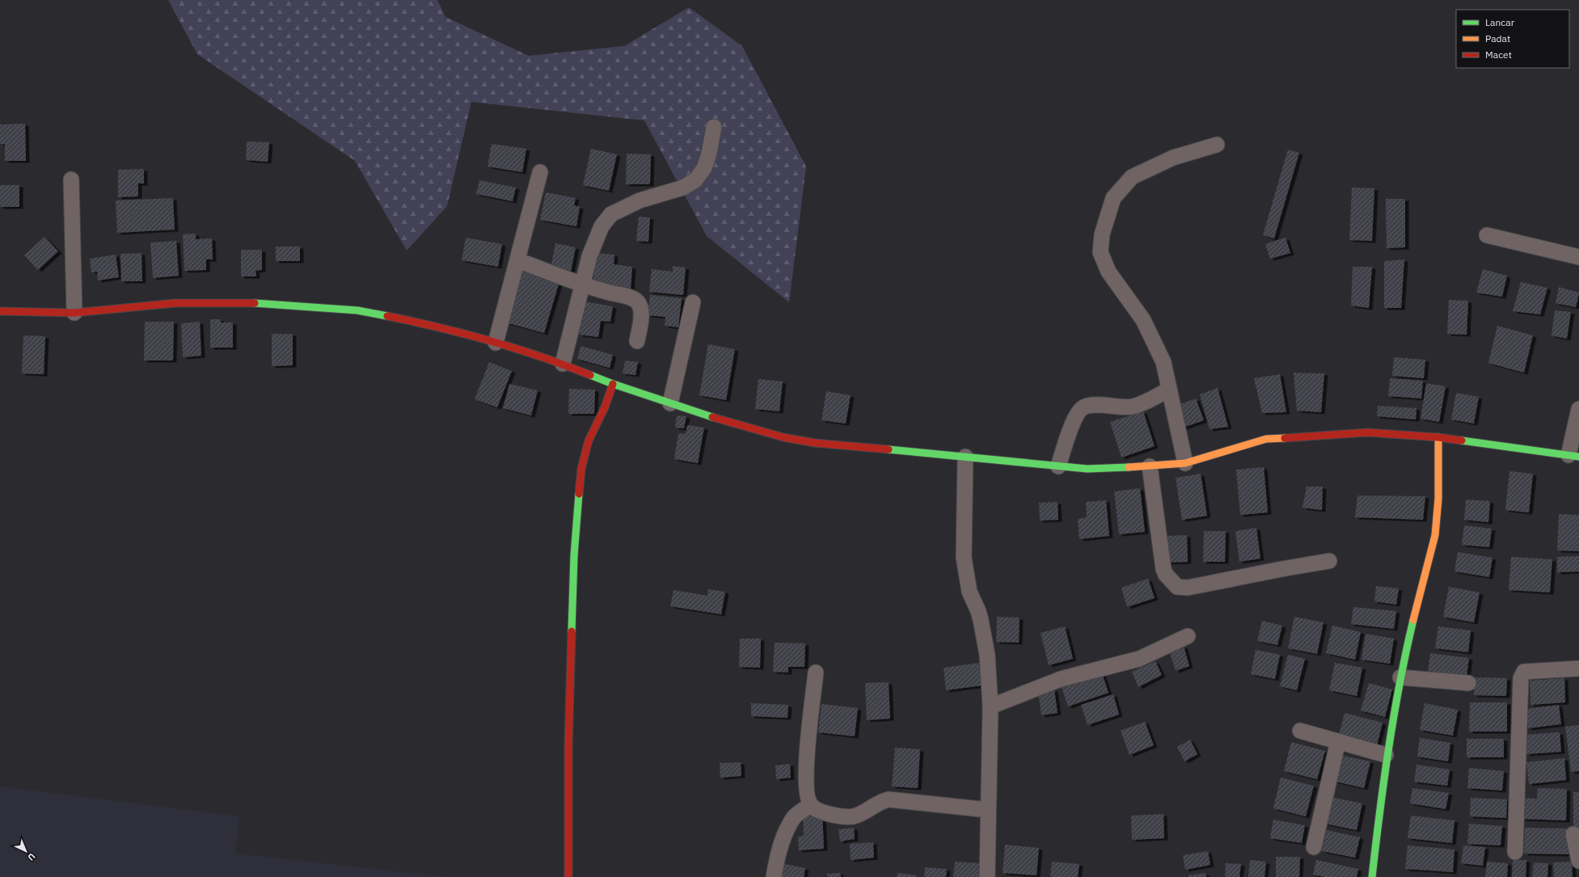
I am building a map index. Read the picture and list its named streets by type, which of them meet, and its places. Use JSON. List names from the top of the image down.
{
  "legend": ["Lancar", "Padat", "Macet"],
  "north": "bottom right"
}
